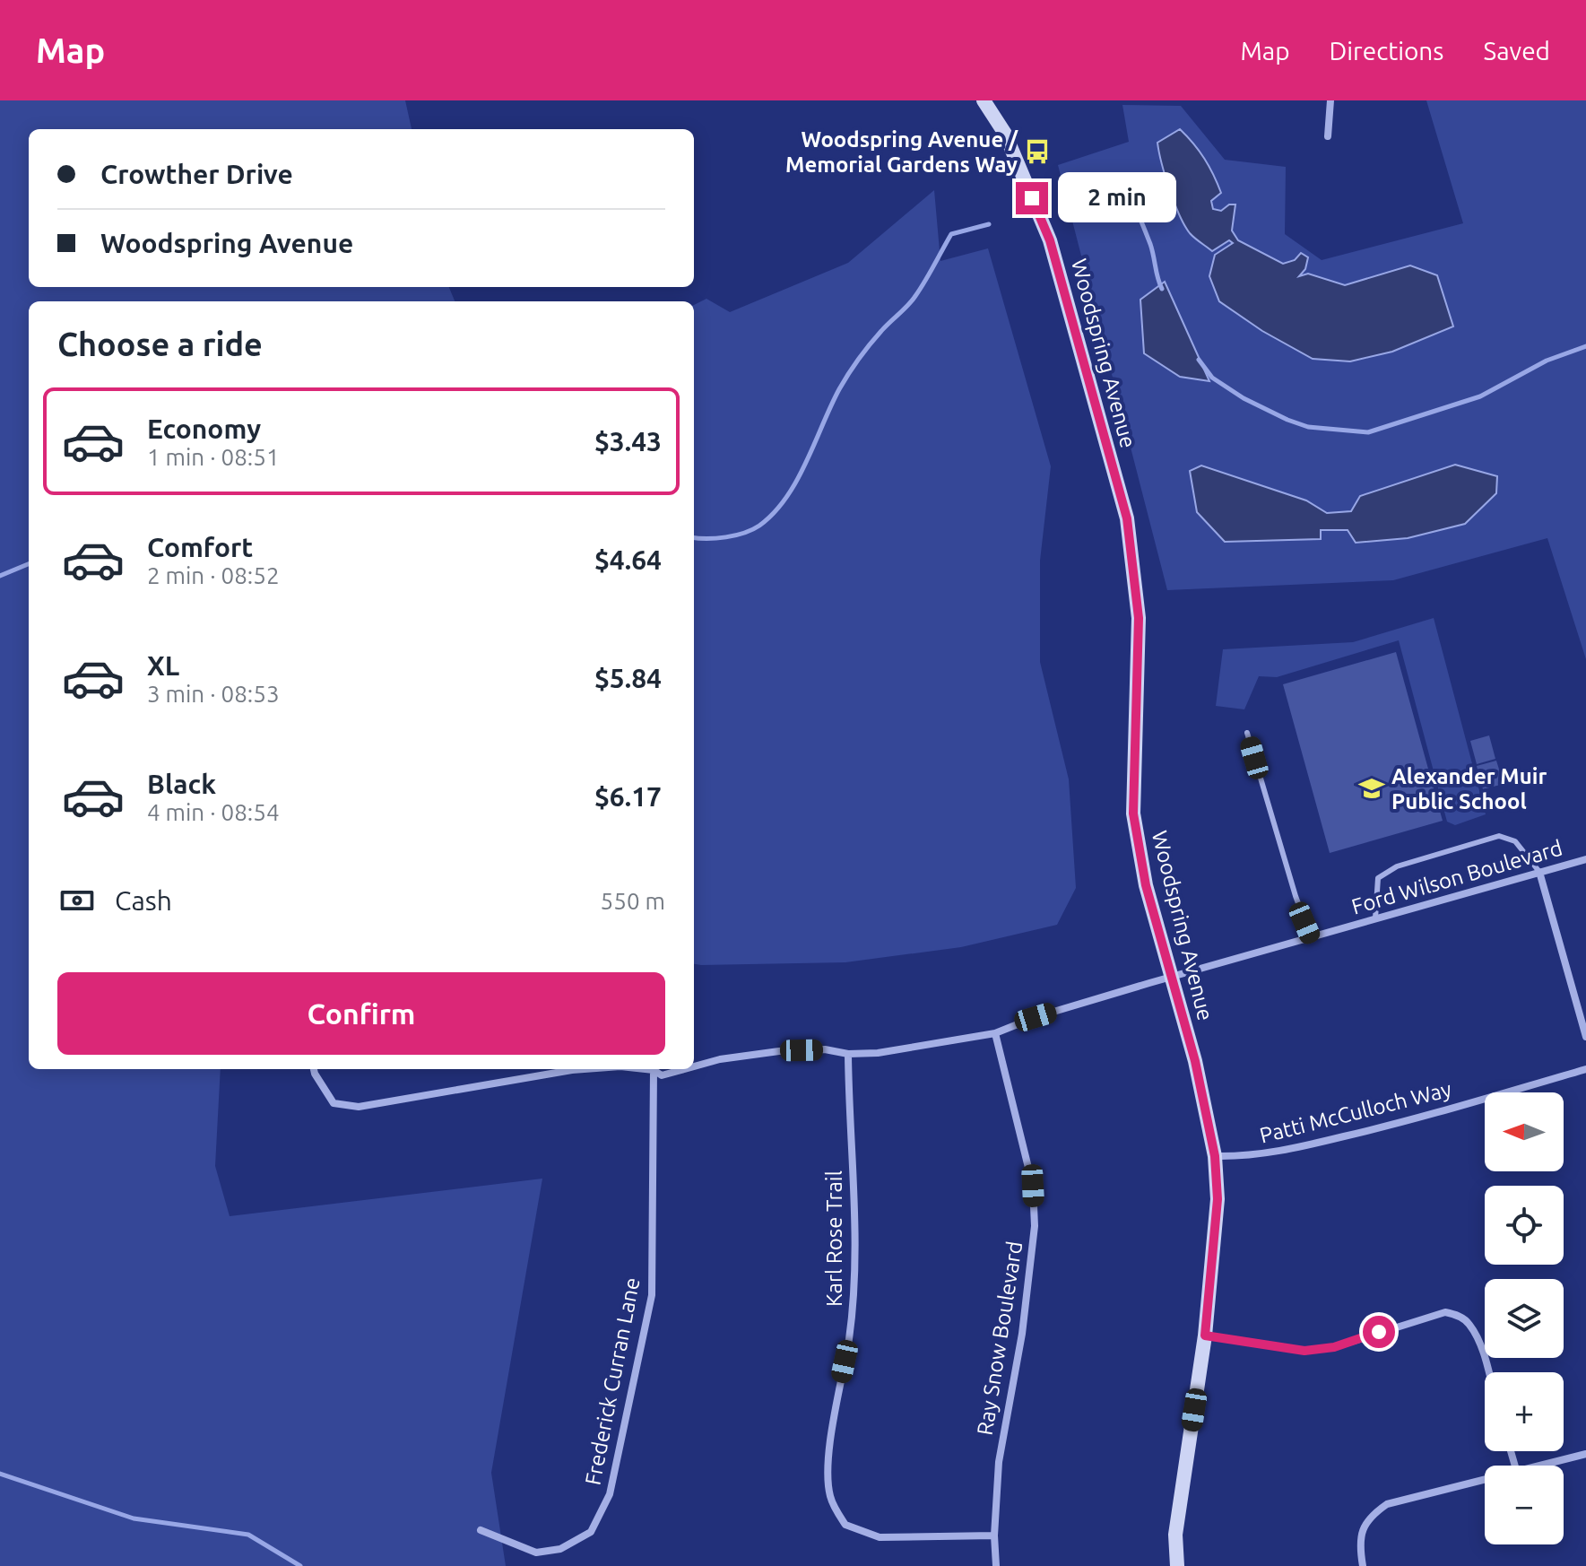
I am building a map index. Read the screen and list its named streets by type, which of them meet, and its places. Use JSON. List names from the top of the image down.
{
  "streets": {
    "street": [
      "Woodspring Avenue",
      "Ford Wilson Boulevard",
      "Patti McCulloch Way",
      "Karl Rose Trail",
      "Ray Snow Boulevard",
      "Frederick Curran Lane"
    ]
  },
  "crossings": [
    ["Woodspring Avenue", "Ford Wilson Boulevard"],
    ["Woodspring Avenue", "Patti McCulloch Way"],
    ["Ford Wilson Boulevard", "Karl Rose Trail"],
    ["Ford Wilson Boulevard", "Ray Snow Boulevard"],
    ["Ford Wilson Boulevard", "Frederick Curran Lane"],
    ["Karl Rose Trail", "Ray Snow Boulevard"]
  ],
  "places": {
    "bus stop": ["Woodspring Avenue / Memorial Gardens Way"],
    "school or university": ["Alexander Muir Public School"]
  },
  "north": "left",
  "page": {
    "header": "Map",
    "nav": ["Map", "Directions", "Saved"],
    "banner": ["Crowther Drive", "Woodspring Avenue"],
    "bubble": "2 min",
    "heading": "Choose a ride",
    "list": [
      {
        "name": "Economy",
        "note": "1 min · 08:51",
        "value": "$3.43"
      },
      {
        "name": "Comfort",
        "note": "2 min · 08:52",
        "value": "$4.64"
      },
      {
        "name": "XL",
        "note": "3 min · 08:53",
        "value": "$5.84"
      },
      {
        "name": "Black",
        "note": "4 min · 08:54",
        "value": "$6.17"
      }
    ],
    "pay": ["Cash", "550 m"],
    "buttons": "Confirm",
    "map_buttons": ["+", "−"]
  }
}
